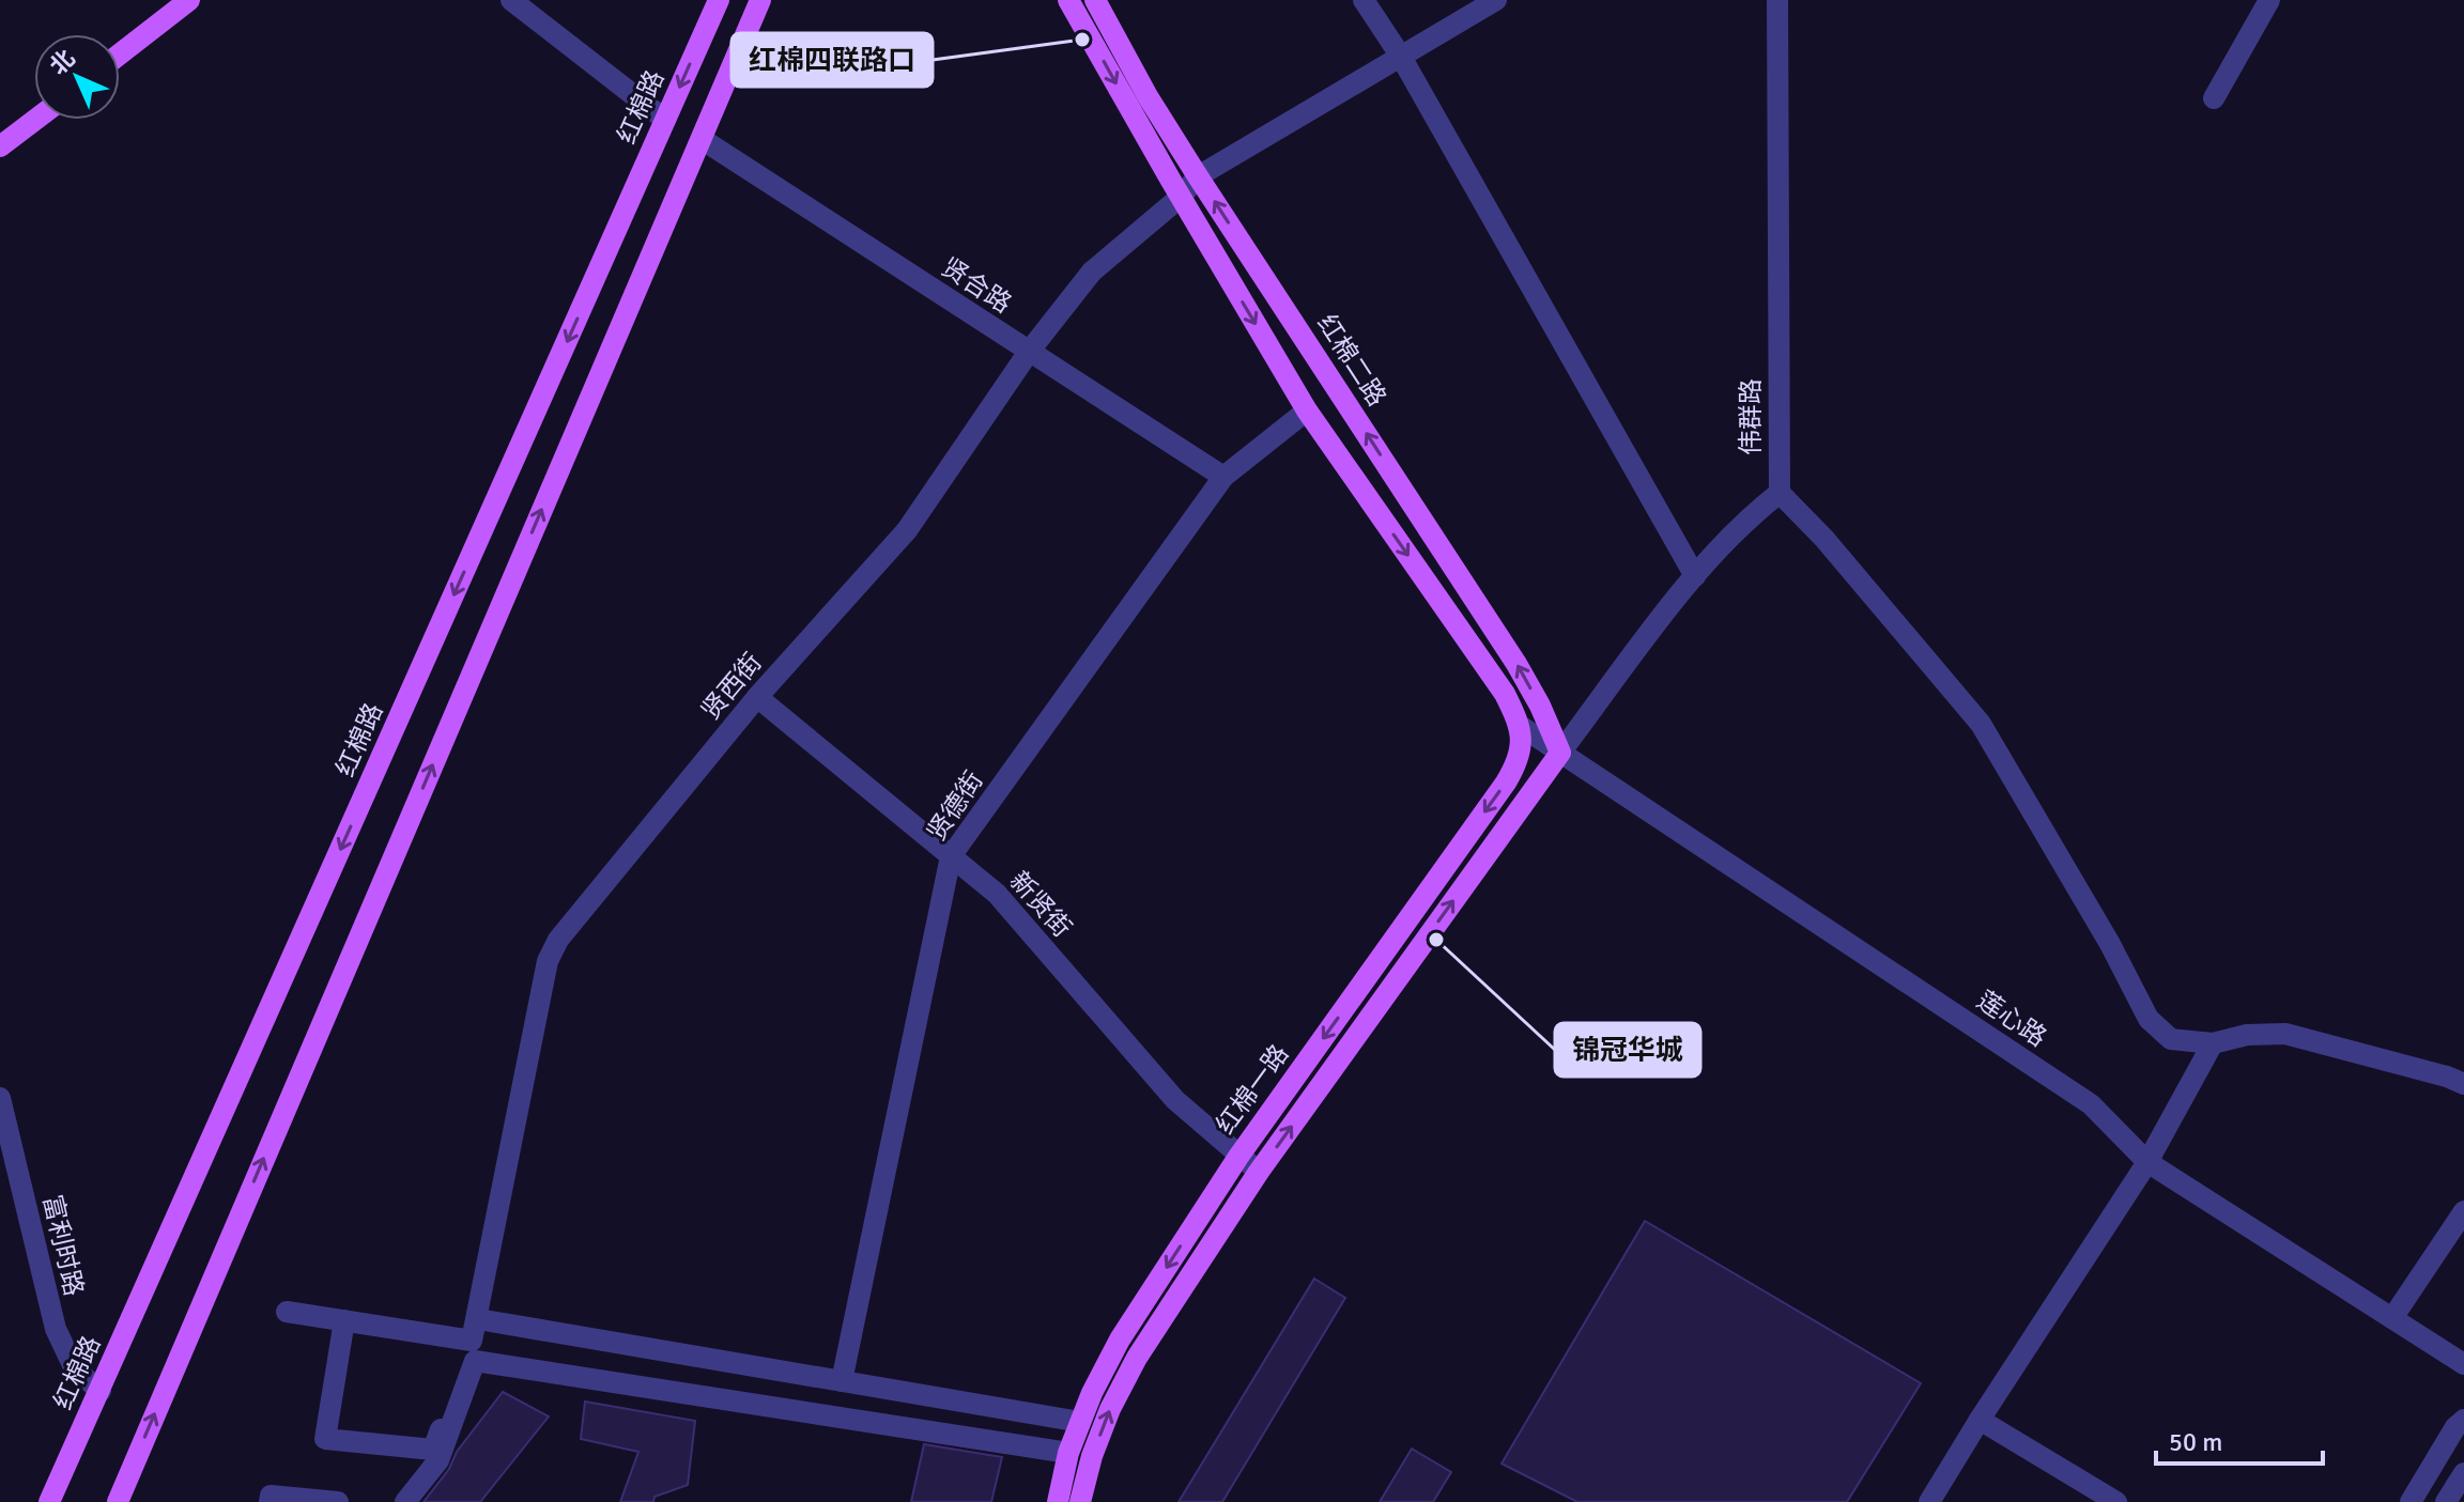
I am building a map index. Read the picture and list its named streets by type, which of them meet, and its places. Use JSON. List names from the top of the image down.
{
  "streets": {
    "main road": ["红棉路", "红棉二路", "红棉一路"],
    "street": [
      "贤合路",
      "伟群路",
      "贤西街",
      "贤德街",
      "新贤街",
      "莲心路",
      "富利时路"
    ]
  },
  "crossings": [
    ["红棉路", "富利时路"],
    ["贤合路", "贤西街"],
    ["贤合路", "贤德街"],
    ["红棉二路", "贤西街"],
    ["红棉二路", "莲心路"],
    ["红棉二路", "红棉一路"],
    ["贤西街", "新贤街"],
    ["贤德街", "新贤街"],
    ["新贤街", "红棉一路"],
    ["莲心路", "红棉一路"]
  ],
  "places": ["红棉四联路口", "锦冠华城"],
  "scale_bar": "50 m",
  "north": "top left"
}
